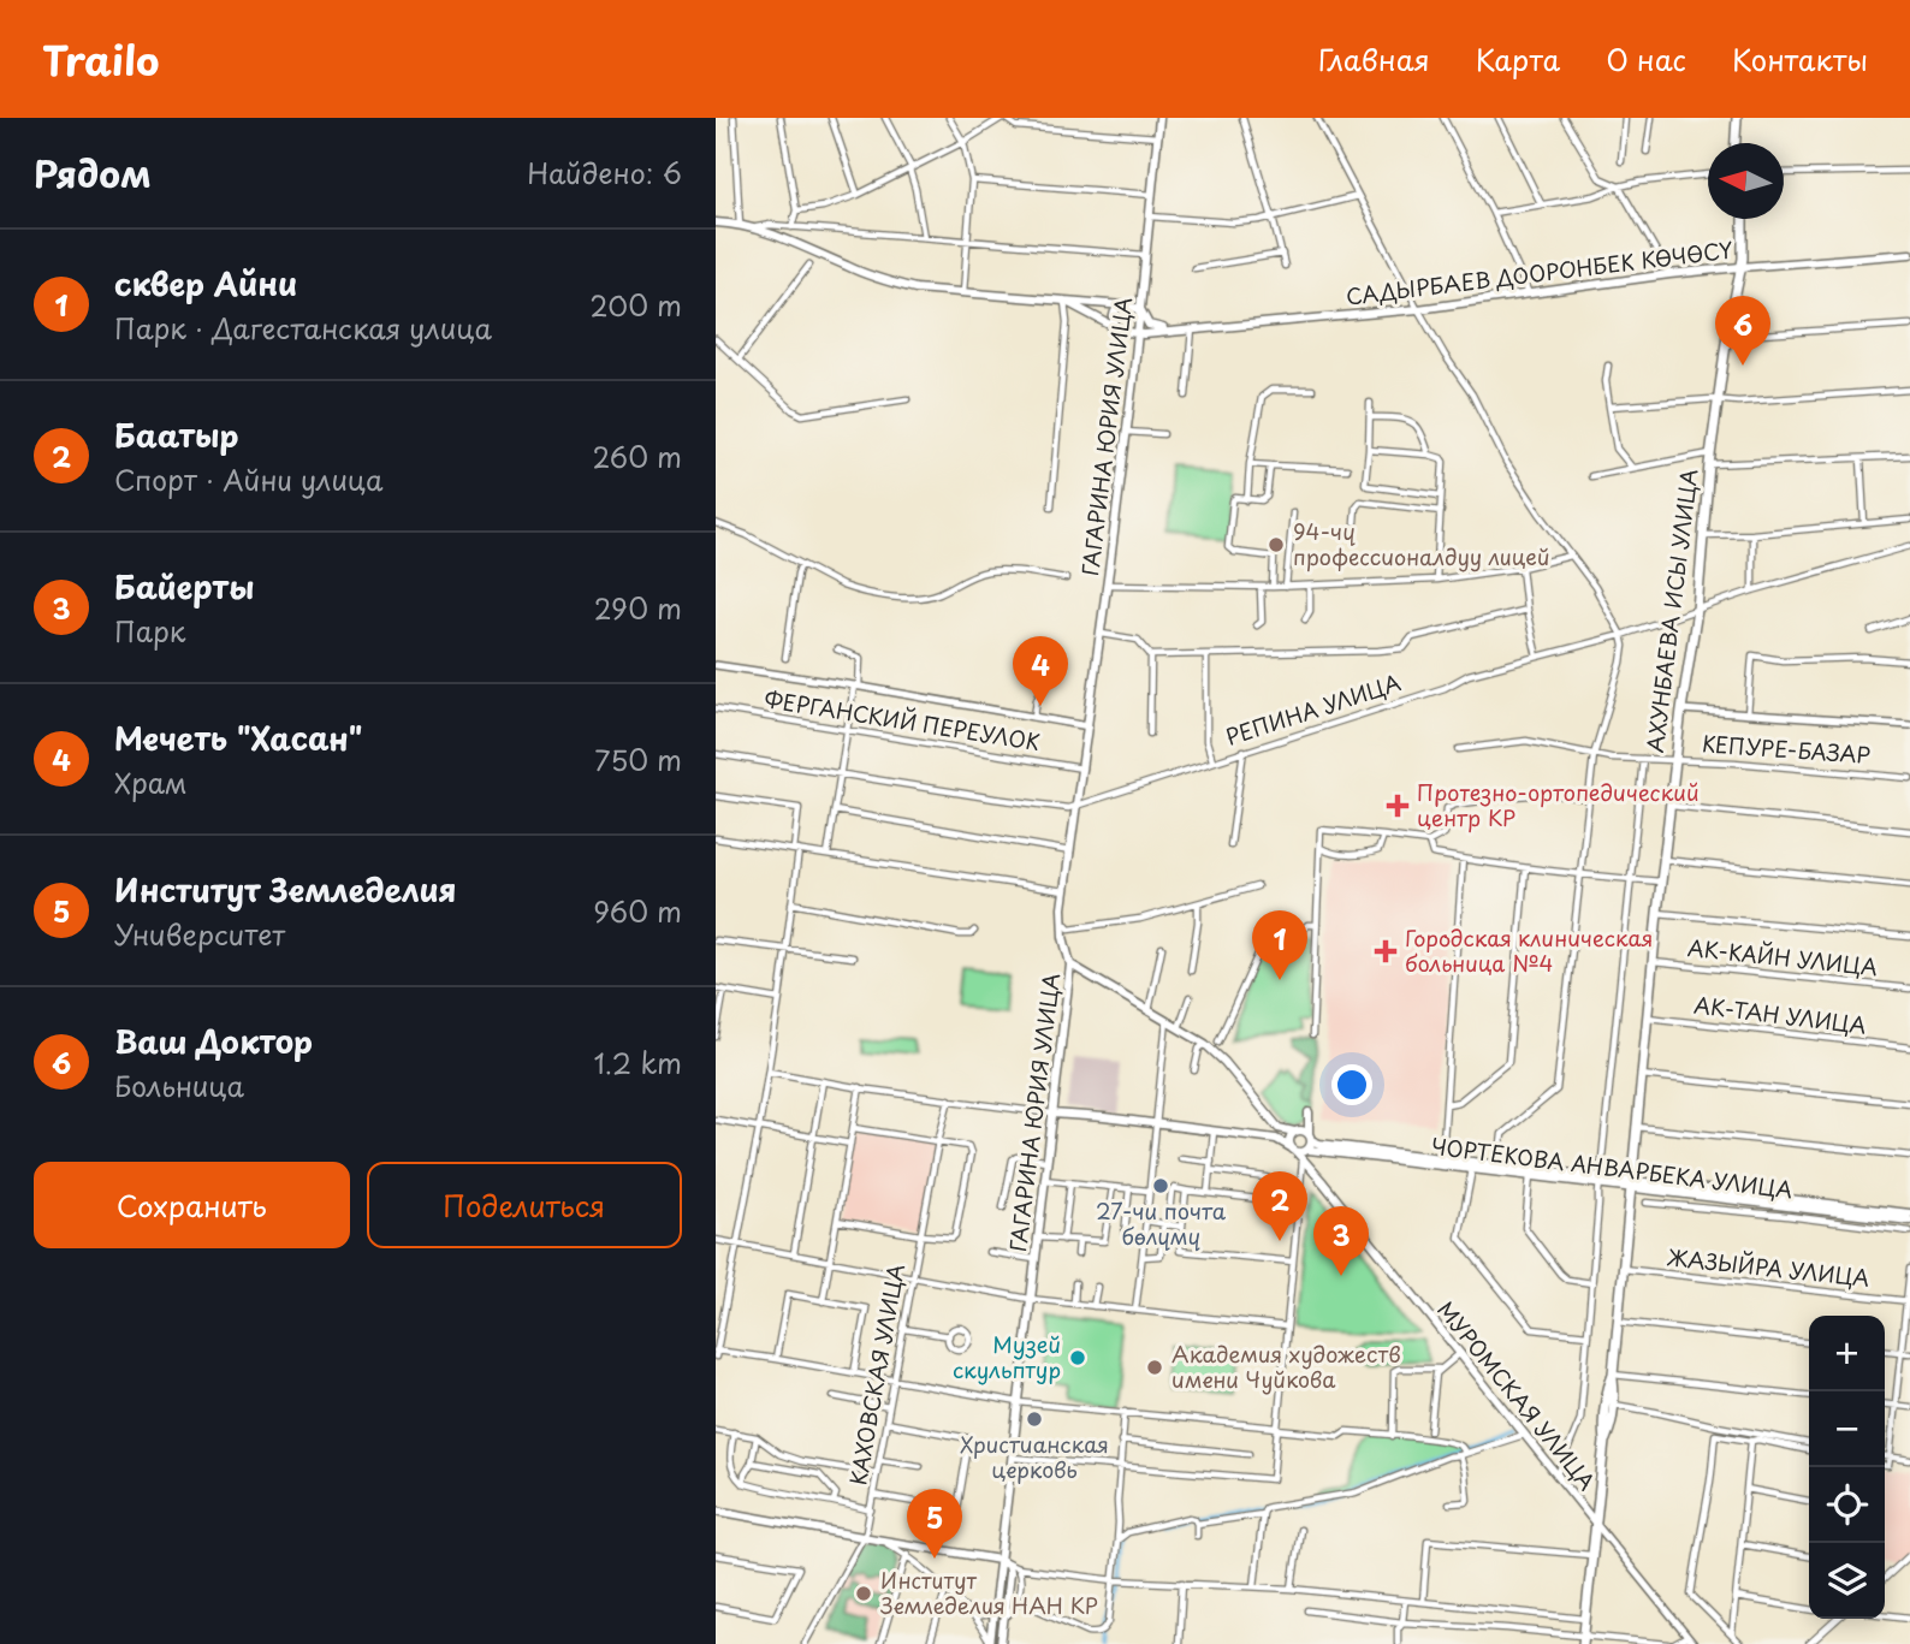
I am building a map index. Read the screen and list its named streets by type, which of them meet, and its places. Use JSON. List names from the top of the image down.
{
  "streets": {
    "main road": [
      "САДЫРБАЕВ ДООРОНБЕК КӨЧӨСҮ",
      "ГАГАРИНА ЮРИЯ УЛИЦА",
      "АХУНБАЕВА ИСЫ УЛИЦА",
      "ЧОРТЕКОВА АНВАРБЕКА УЛИЦА",
      "МУРОМСКАЯ УЛИЦА"
    ],
    "street": [
      "РЕПИНА УЛИЦА",
      "ФЕРГАНСКИЙ ПЕРЕУЛОК",
      "КЕПУРЕ-БАЗАР",
      "АК-КАЙН УЛИЦА",
      "АК-ТАН УЛИЦА",
      "ЖАЗЫЙРА УЛИЦА",
      "КАХОВСКАЯ УЛИЦА"
    ]
  },
  "crossings": [
    ["САДЫРБАЕВ ДООРОНБЕК КӨЧӨСҮ", "ГАГАРИНА ЮРИЯ УЛИЦА"],
    ["САДЫРБАЕВ ДООРОНБЕК КӨЧӨСҮ", "АХУНБАЕВА ИСЫ УЛИЦА"],
    ["ГАГАРИНА ЮРИЯ УЛИЦА", "РЕПИНА УЛИЦА"],
    ["ГАГАРИНА ЮРИЯ УЛИЦА", "ФЕРГАНСКИЙ ПЕРЕУЛОК"],
    ["АХУНБАЕВА ИСЫ УЛИЦА", "РЕПИНА УЛИЦА"],
    ["АХУНБАЕВА ИСЫ УЛИЦА", "КЕПУРЕ-БАЗАР"],
    ["АХУНБАЕВА ИСЫ УЛИЦА", "АК-КАЙН УЛИЦА"],
    ["АХУНБАЕВА ИСЫ УЛИЦА", "АК-ТАН УЛИЦА"],
    ["АХУНБАЕВА ИСЫ УЛИЦА", "ЧОРТЕКОВА АНВАРБЕКА УЛИЦА"],
    ["АХУНБАЕВА ИСЫ УЛИЦА", "ЖАЗЫЙРА УЛИЦА"],
    ["АХУНБАЕВА ИСЫ УЛИЦА", "МУРОМСКАЯ УЛИЦА"],
    ["ЧОРТЕКОВА АНВАРБЕКА УЛИЦА", "МУРОМСКАЯ УЛИЦА"]
  ],
  "places": {
    "other": [
      "94-чү профессионалдуу лицей",
      "27-чи почта бөлүмү",
      "Музей скульптур",
      "Академия художеств имени Чуйкова",
      "Христианская церковь",
      "Институт Земледелия НАН КР"
    ],
    "health": ["Протезно-ортопедический центр КР", "Городская клиническая больница №4"]
  },
  "north": "left",
  "page": {
    "header": "Trailo",
    "nav": [
      "Главная",
      "Карта",
      "О нас",
      "Контакты"
    ],
    "heading": ["Рядом", "Найдено: 6"],
    "list": [
      {
        "mark": "1",
        "name": "сквер Айни",
        "note": "Парк · Дагестанская улица",
        "value": "200 m"
      },
      {
        "mark": "2",
        "name": "Баатыр",
        "note": "Спорт · Айни улица",
        "value": "260 m"
      },
      {
        "mark": "3",
        "name": "Байерты",
        "note": "Парк",
        "value": "290 m"
      },
      {
        "mark": "4",
        "name": "Мечеть \"Хасан\"",
        "note": "Храм",
        "value": "750 m"
      },
      {
        "mark": "5",
        "name": "Институт Земледелия",
        "note": "Университет",
        "value": "960 m"
      },
      {
        "mark": "6",
        "name": "Ваш Доктор",
        "note": "Больница",
        "value": "1.2 km"
      }
    ],
    "pins": [
      "6",
      "4",
      "1",
      "2",
      "3",
      "5"
    ],
    "buttons": ["Сохранить", "Поделиться"],
    "map_buttons": ["+", "−"]
  }
}
